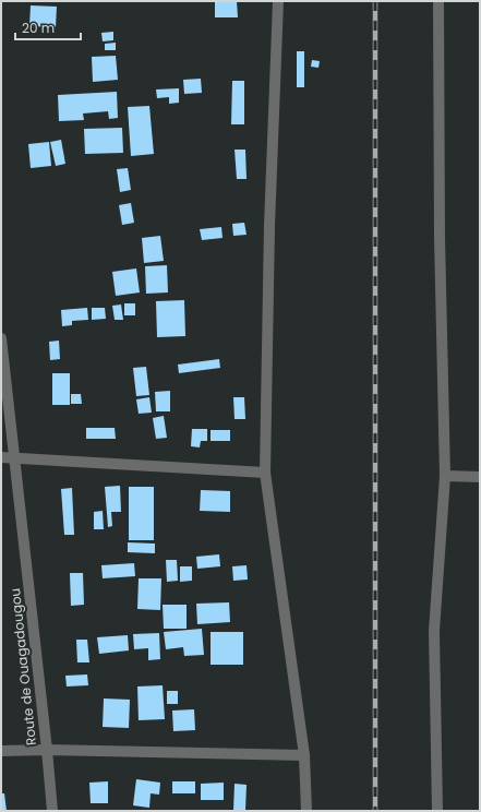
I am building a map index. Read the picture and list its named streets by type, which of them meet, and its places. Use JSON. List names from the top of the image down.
{
  "streets": {
    "street": ["Route de Ouagadougou"]
  },
  "scale_bar": "20 m"
}
